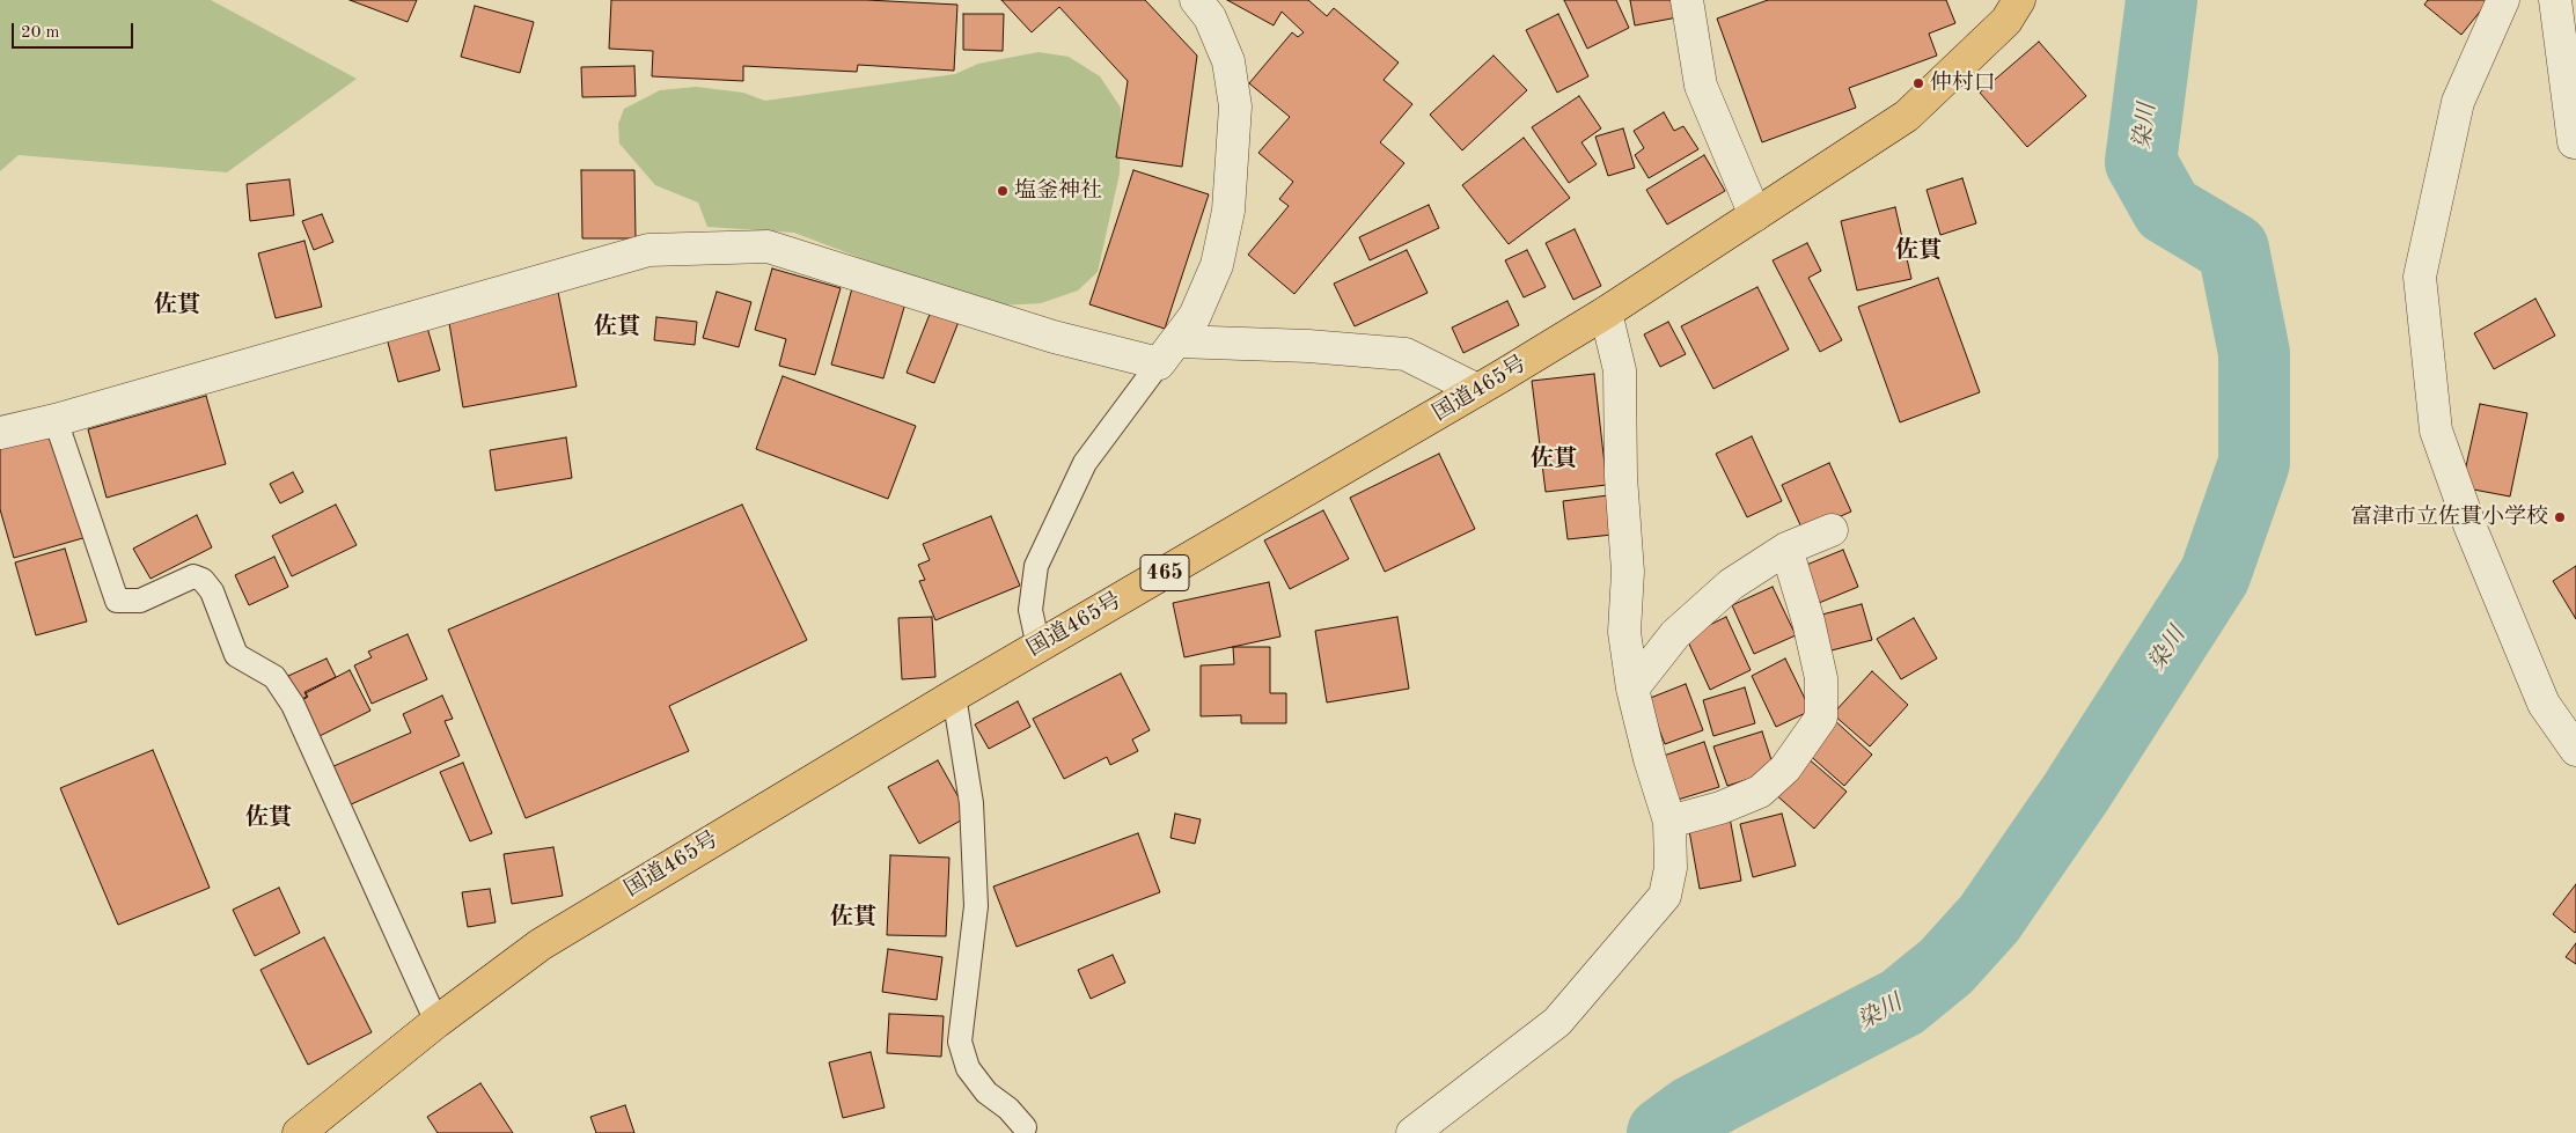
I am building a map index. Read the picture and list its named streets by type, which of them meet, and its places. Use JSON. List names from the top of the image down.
{
  "streets": {
    "highway": ["国道465号", "465"]
  },
  "districts": [
    "佐貫",
    "佐貫",
    "佐貫",
    "佐貫",
    "佐貫",
    "佐貫"
  ],
  "water": ["染川"],
  "places": ["仲村口", "塩釜神社", "富津市立佐貫小学校"],
  "scale_bar": "20 m"
}
